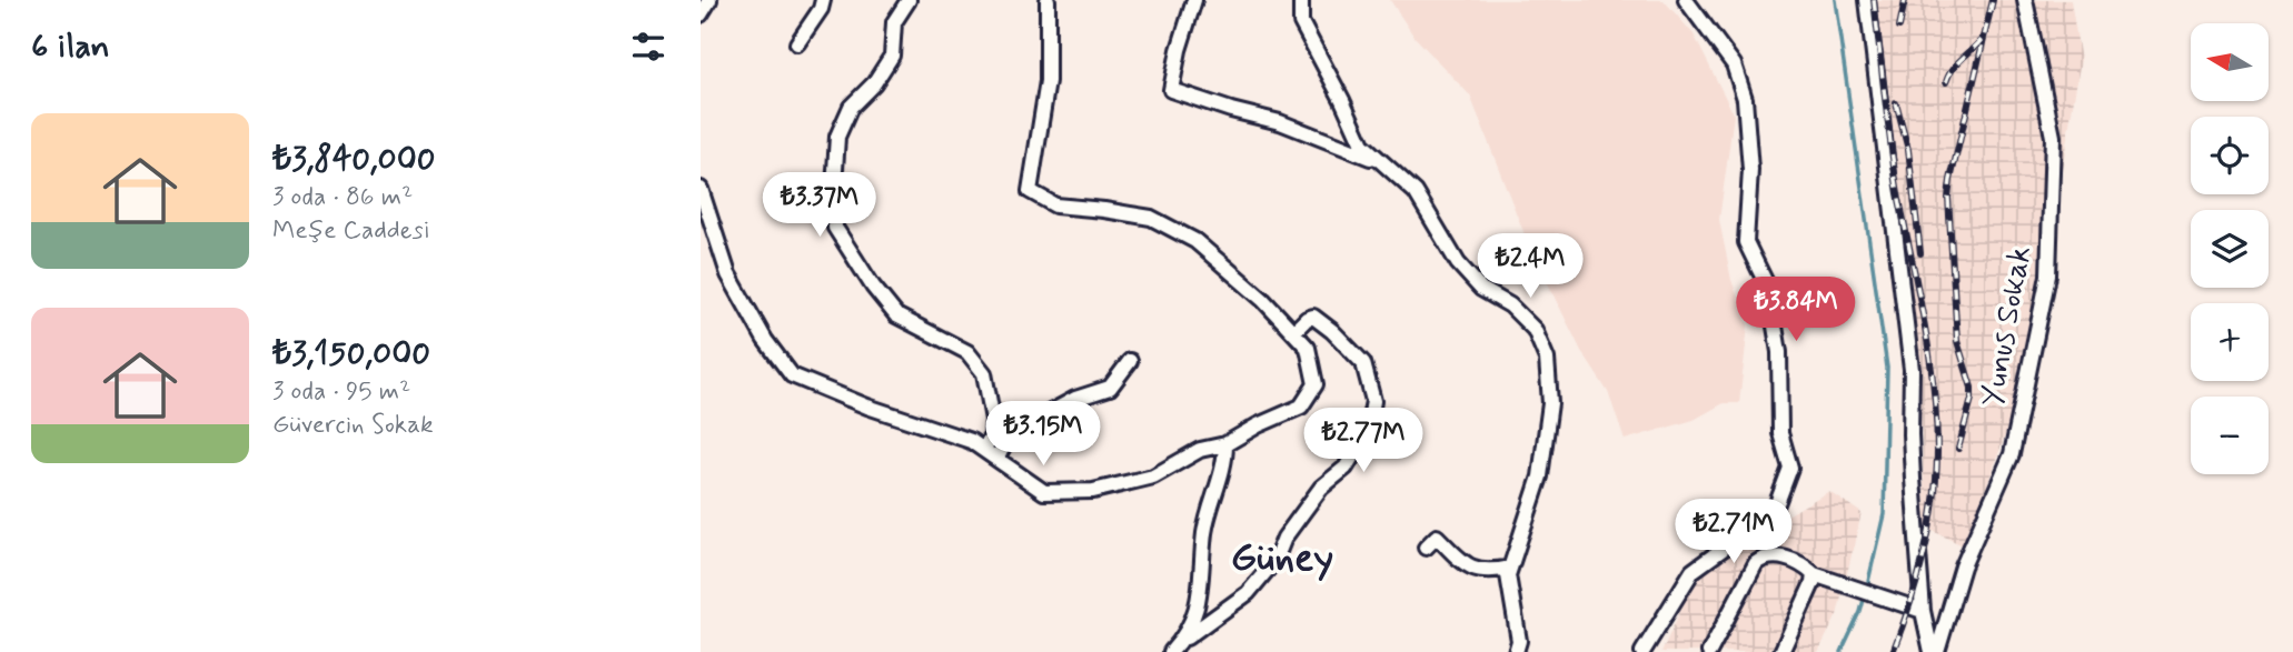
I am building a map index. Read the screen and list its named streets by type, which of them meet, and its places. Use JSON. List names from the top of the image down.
{
  "streets": {
    "street": ["Yunus Sokak"]
  },
  "districts": ["Güney"],
  "north": "left",
  "page": {
    "heading": "6 ilan",
    "map_buttons": ["+", "−"],
    "list": [
      {
        "name": "₺3,840,000",
        "note": "3 oda · 86 m² · Meşe Caddesi"
      },
      {
        "name": "₺3,150,000",
        "note": "3 oda · 95 m² · Güvercin Sokak"
      }
    ],
    "price": [
      "₺3.37M",
      "₺2.4M",
      "₺3.84M",
      "₺3.15M",
      "₺2.77M",
      "₺2.71M"
    ]
  }
}
